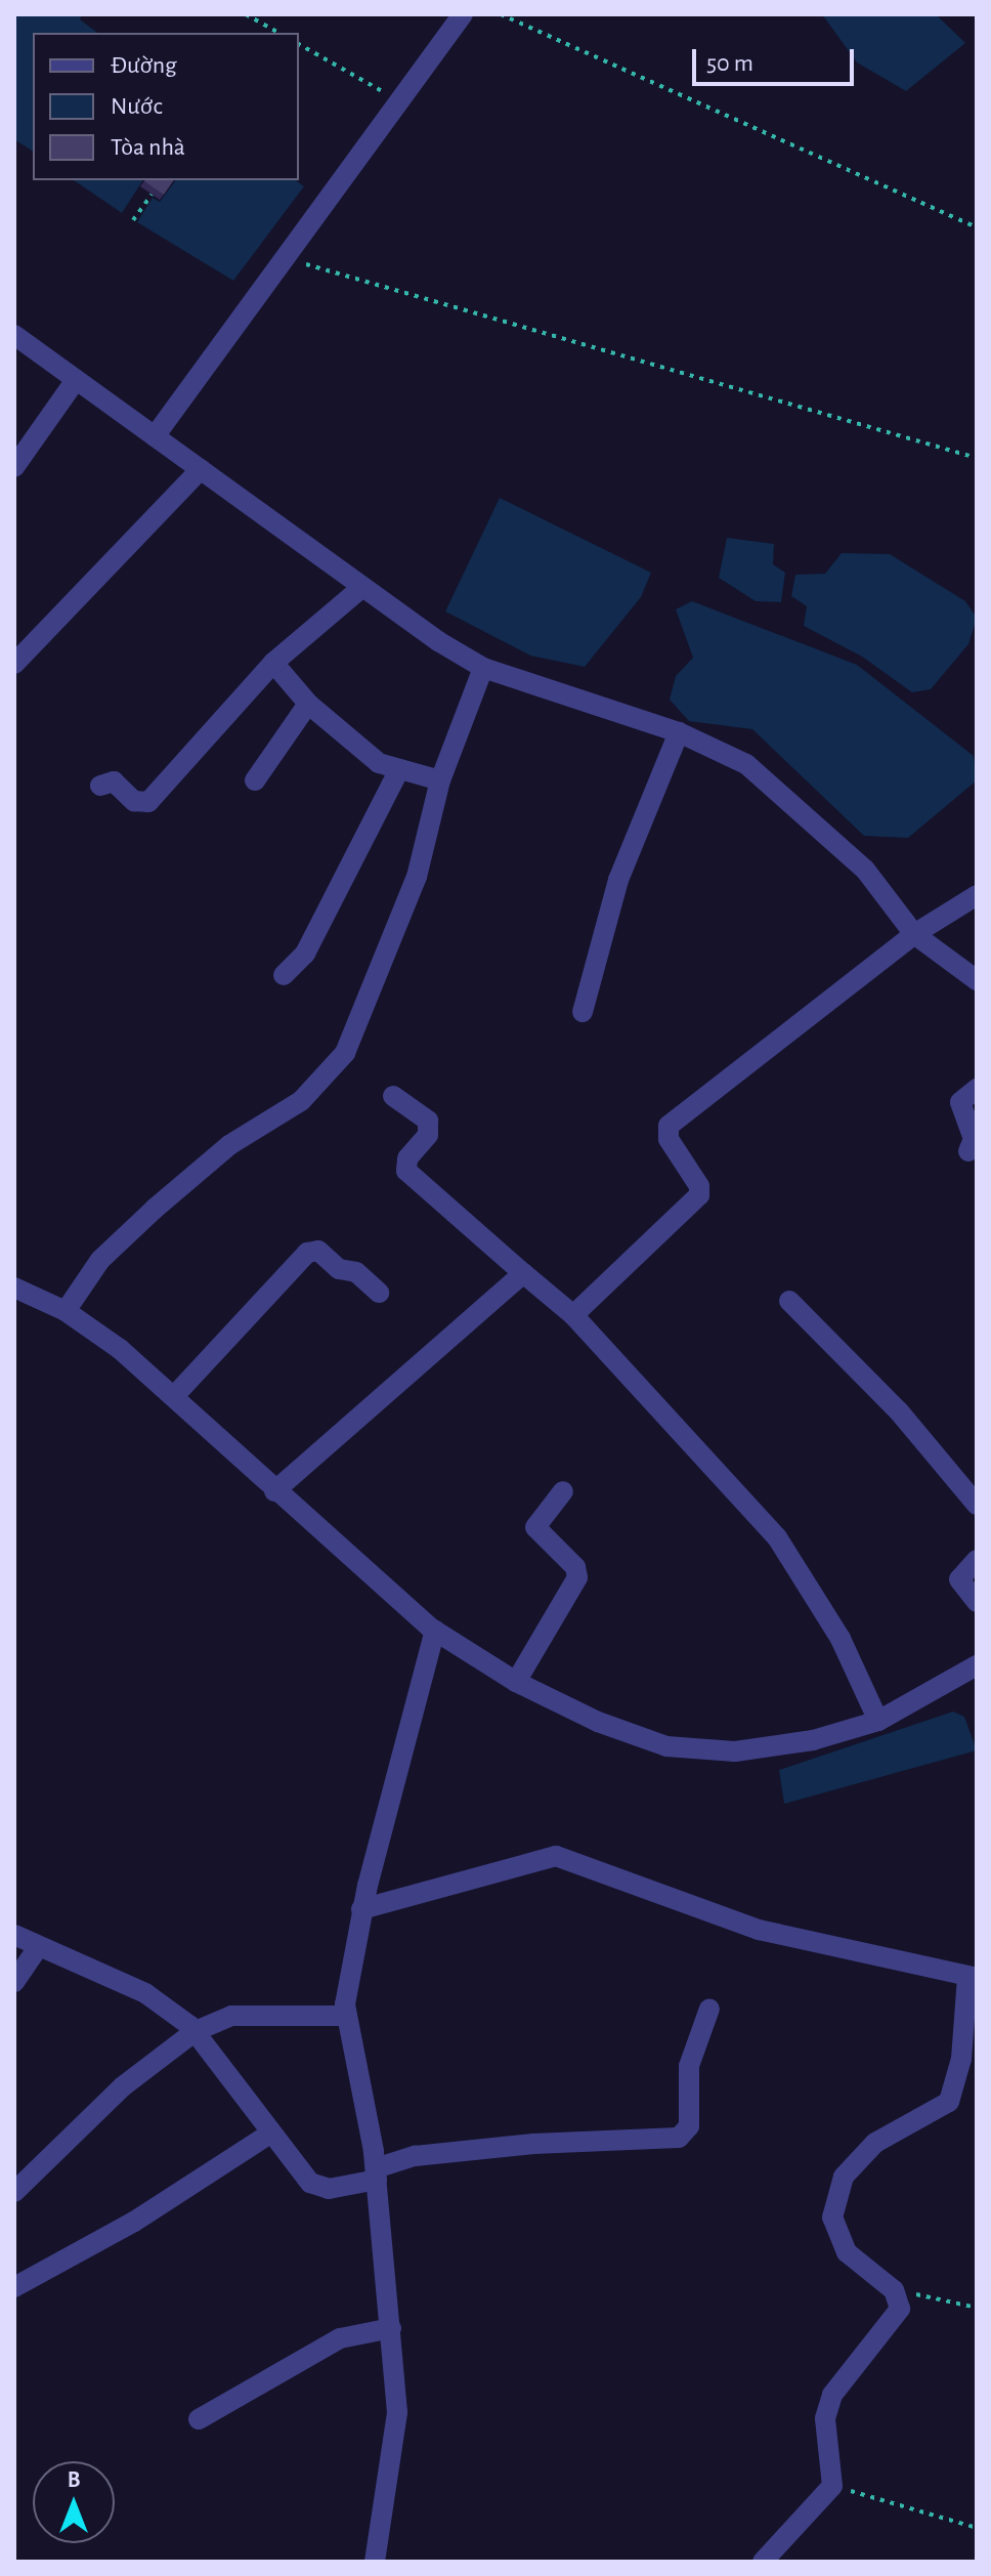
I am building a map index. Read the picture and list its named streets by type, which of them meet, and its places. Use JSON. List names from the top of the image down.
{
  "legend": ["Đường", "Nước", "Tòa nhà"],
  "scale_bar": "50 m",
  "north": "top"
}
